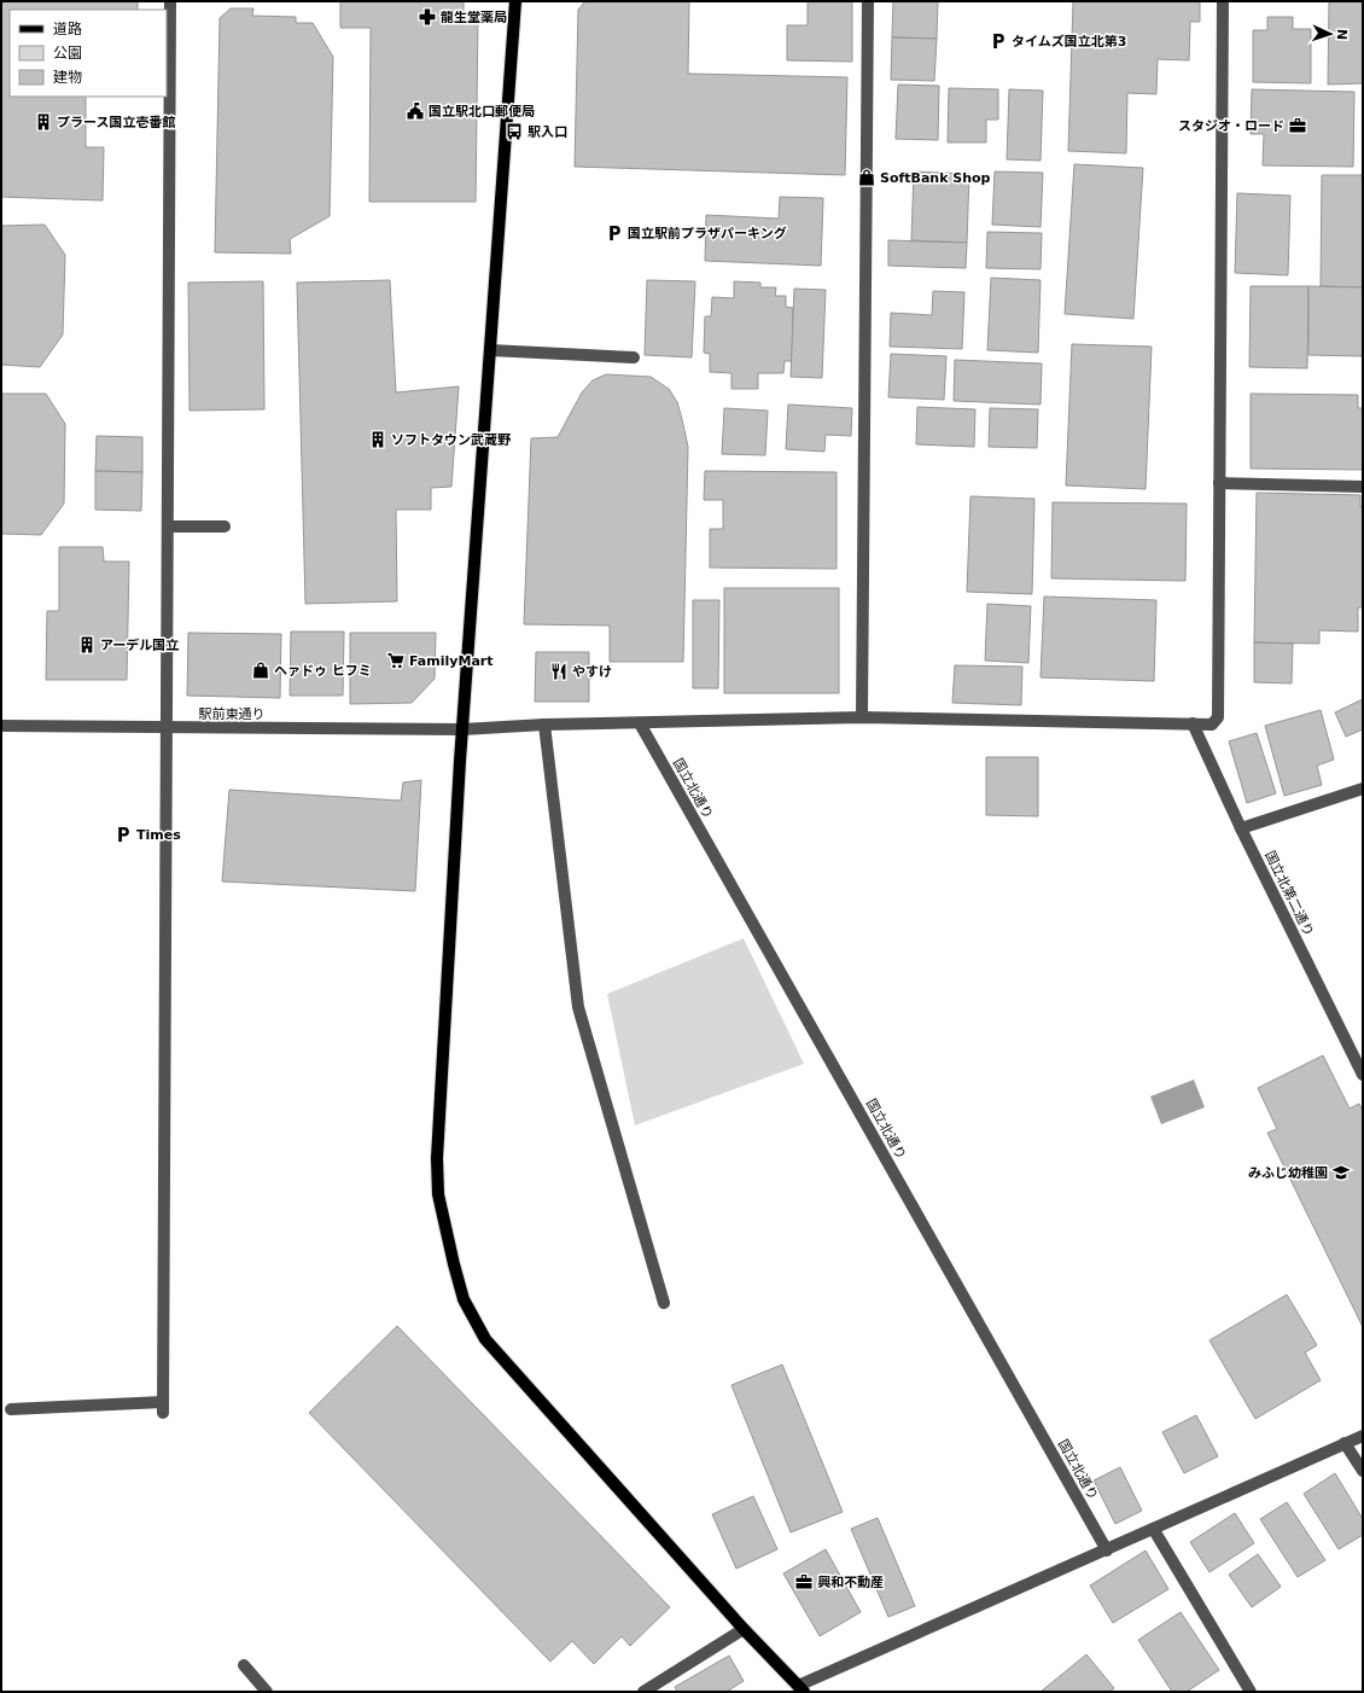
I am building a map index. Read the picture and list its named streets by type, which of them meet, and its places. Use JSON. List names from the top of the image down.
{
  "streets": {
    "street": ["駅前東通り", "国立北通り", "国立北第二通り"]
  },
  "crossings": [
    ["駅前東通り", "国立北通り"],
    ["駅前東通り", "国立北第二通り"]
  ],
  "places": {
    "pharmacy": ["龍生堂薬局"],
    "parking": ["タイムズ国立北第3", "国立駅前プラザパーキング", "Times"],
    "public building": ["国立駅北口郵便局"],
    "building": ["プラース国立壱番館", "ソフトタウン武蔵野", "アーデル国立"],
    "office": ["スタジオ・ロード", "興和不動産"],
    "bus stop": ["駅入口"],
    "shop": ["SoftBank Shop", "ヘァドゥ ヒフミ"],
    "supermarket": ["FamilyMart"],
    "restaurant": ["やすけ"],
    "school or university": ["みふじ幼稚園"]
  },
  "legend": ["道路", "公園", "建物"],
  "north": "right"
}
